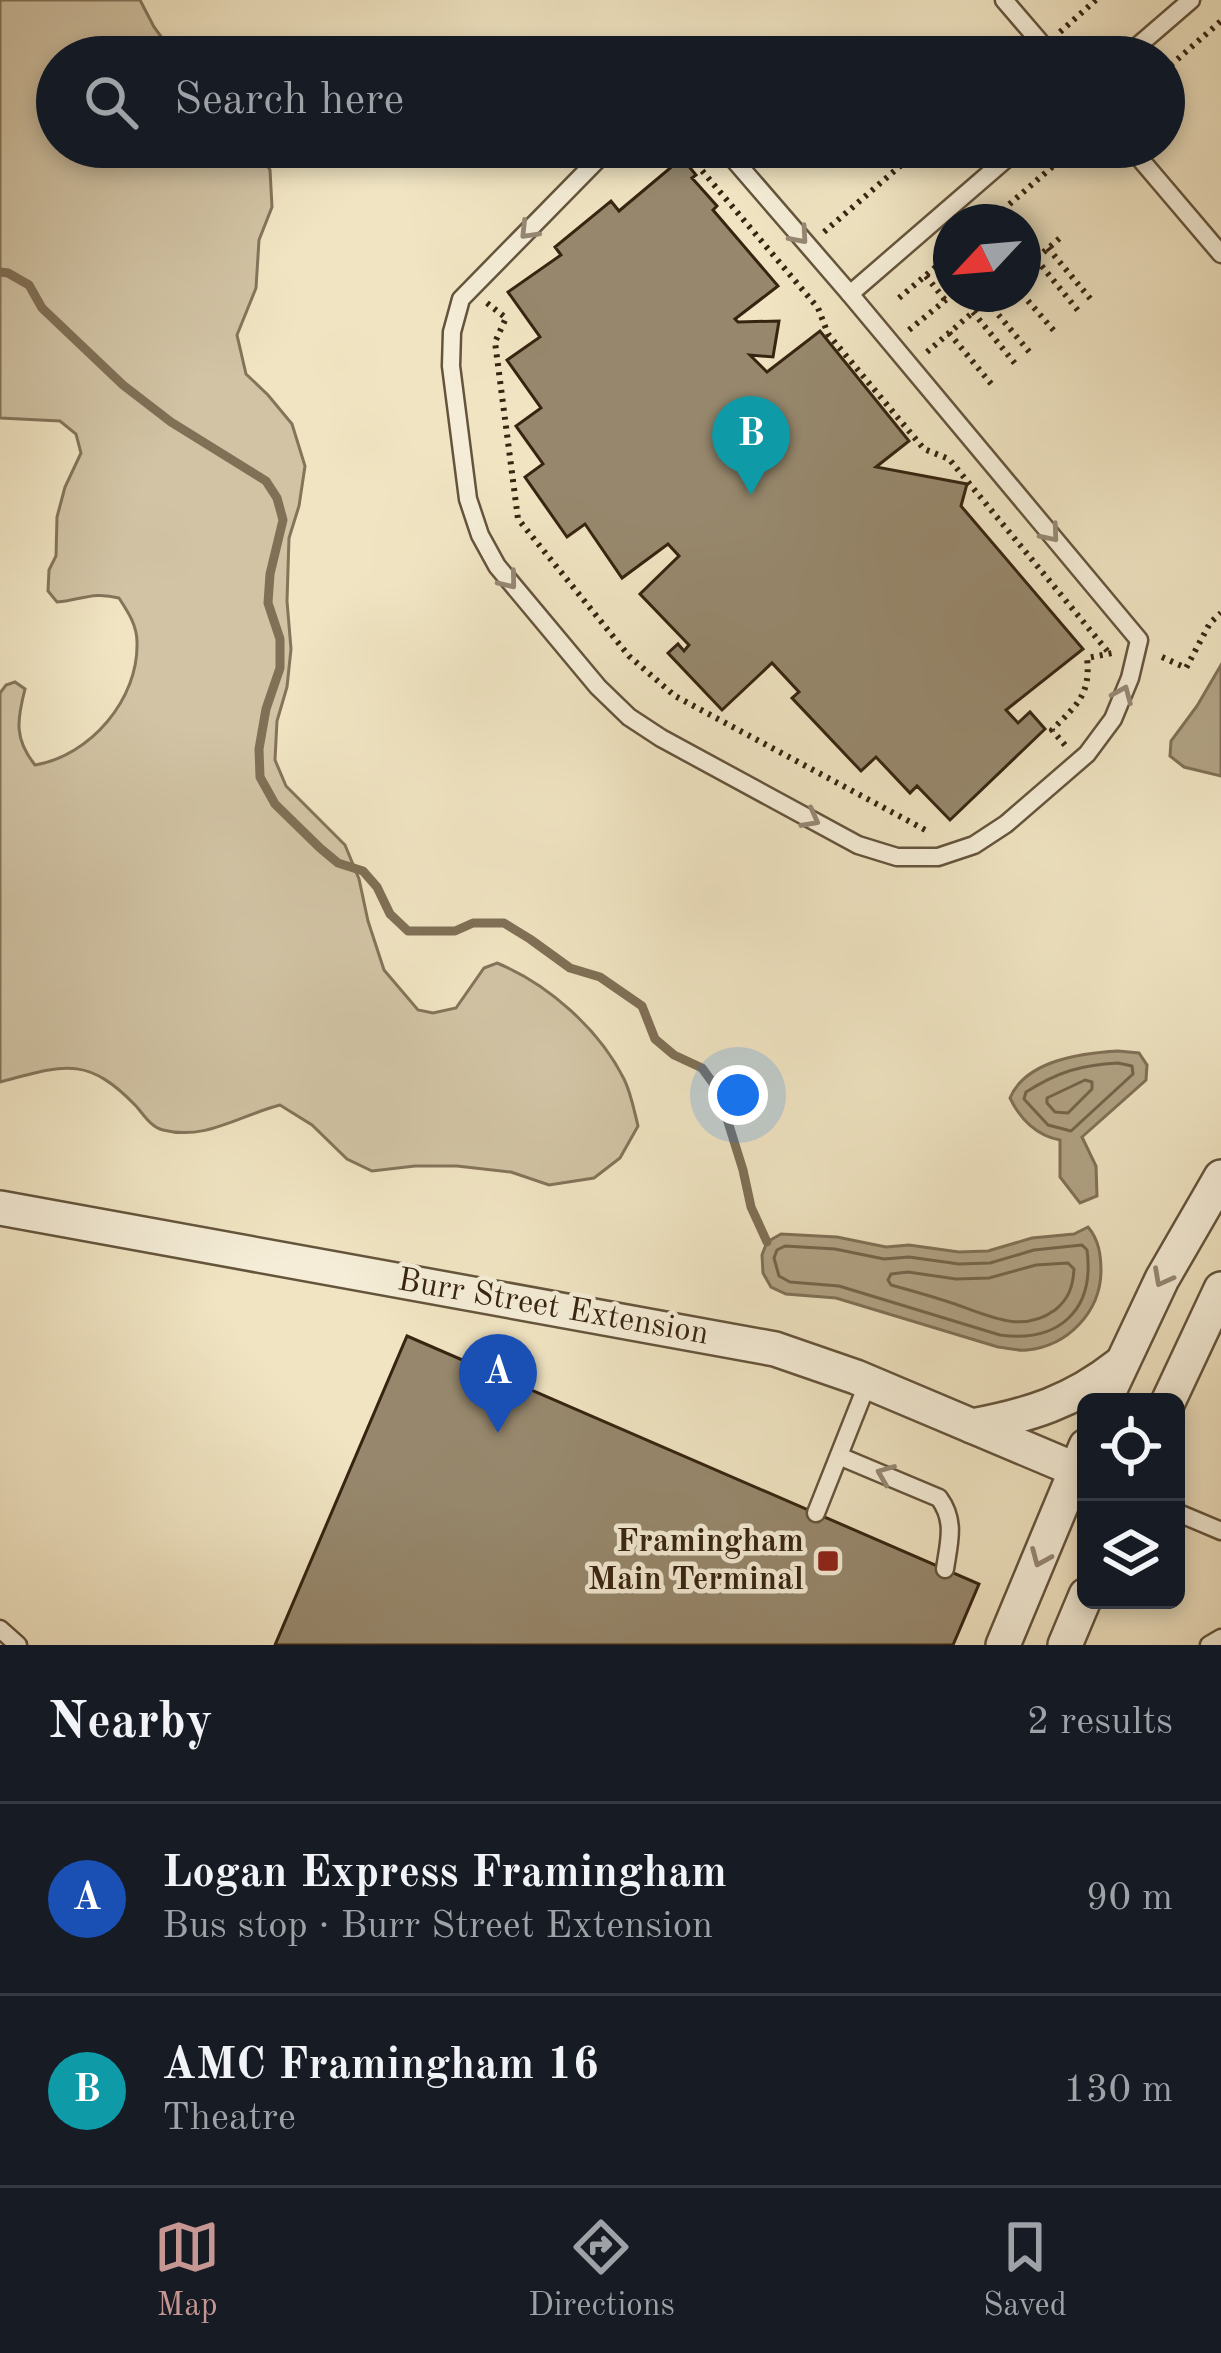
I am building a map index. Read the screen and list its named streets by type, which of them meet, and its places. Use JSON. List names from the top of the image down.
{
  "streets": {
    "street": ["Burr Street Extension"]
  },
  "places": {
    "transit": ["Framingham Main Terminal"]
  },
  "north": "bottom left",
  "page": {
    "search": "Search here",
    "pins": ["B", "A"],
    "heading": ["Nearby", "2 results"],
    "list": [
      {
        "mark": "A",
        "name": "Logan Express Framingham",
        "note": "Bus stop · Burr Street Extension",
        "value": "90 m"
      },
      {
        "mark": "B",
        "name": "AMC Framingham 16",
        "note": "Theatre",
        "value": "130 m"
      }
    ],
    "nav": ["Map", "Directions", "Saved"]
  }
}
